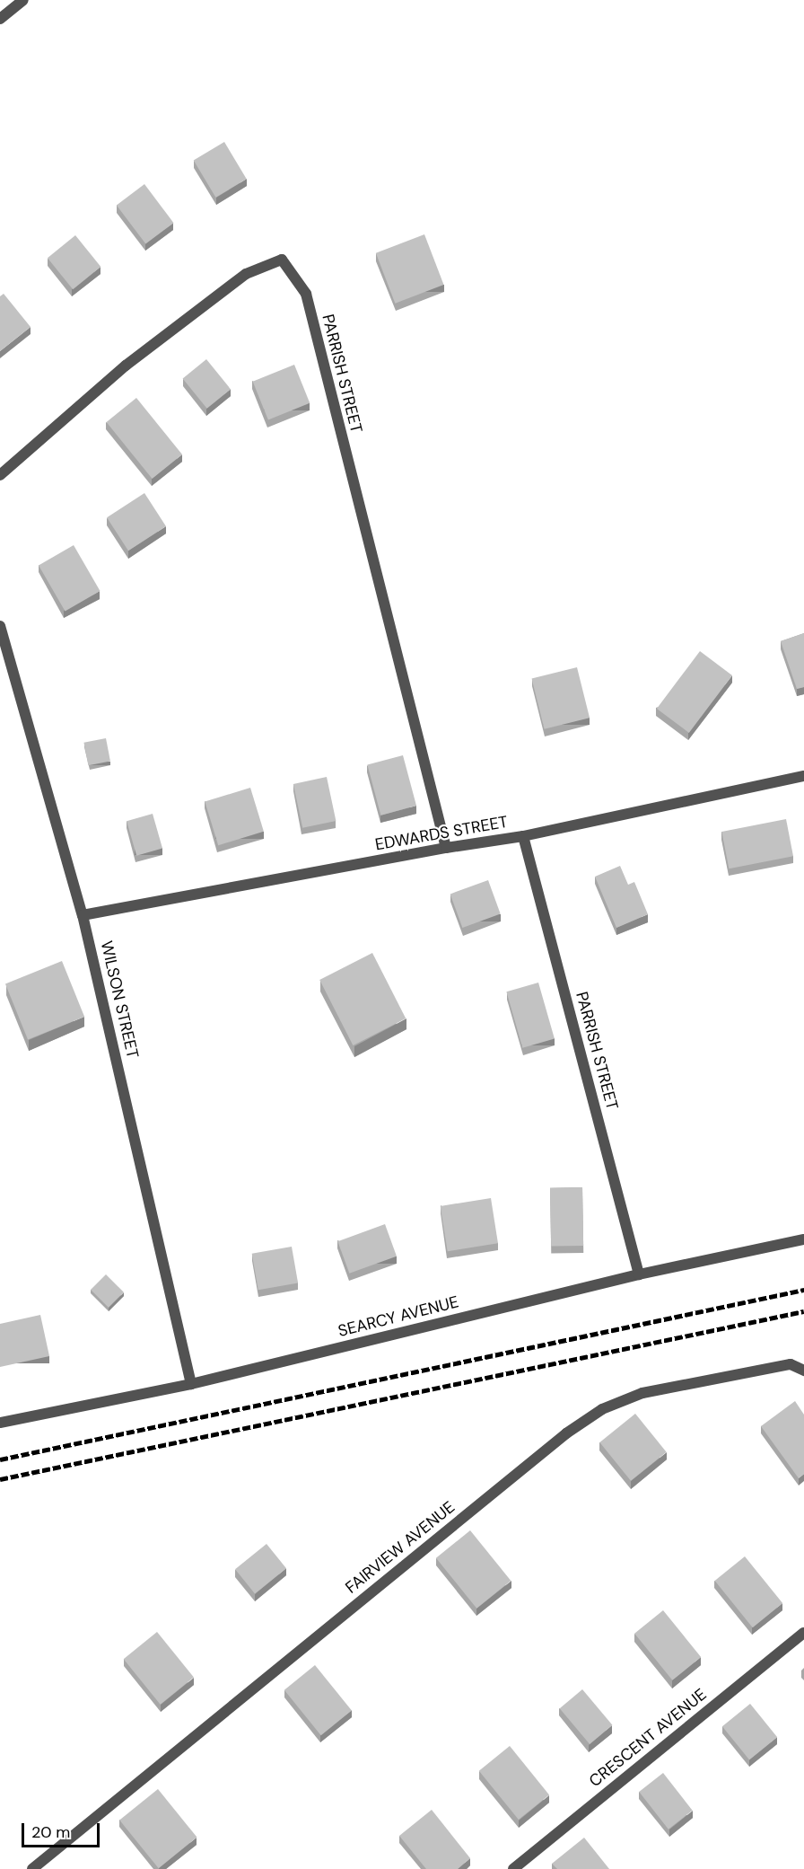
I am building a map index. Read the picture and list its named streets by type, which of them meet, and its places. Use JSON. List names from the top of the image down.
{
  "streets": {
    "street": [
      "PARRISH STREET",
      "EDWARDS STREET",
      "WILSON STREET",
      "SEARCY AVENUE",
      "FAIRVIEW AVENUE",
      "CRESCENT AVENUE"
    ]
  },
  "crossings": [
    ["PARRISH STREET", "EDWARDS STREET"],
    ["PARRISH STREET", "SEARCY AVENUE"],
    ["EDWARDS STREET", "WILSON STREET"],
    ["WILSON STREET", "SEARCY AVENUE"]
  ],
  "scale_bar": "20 m"
}
